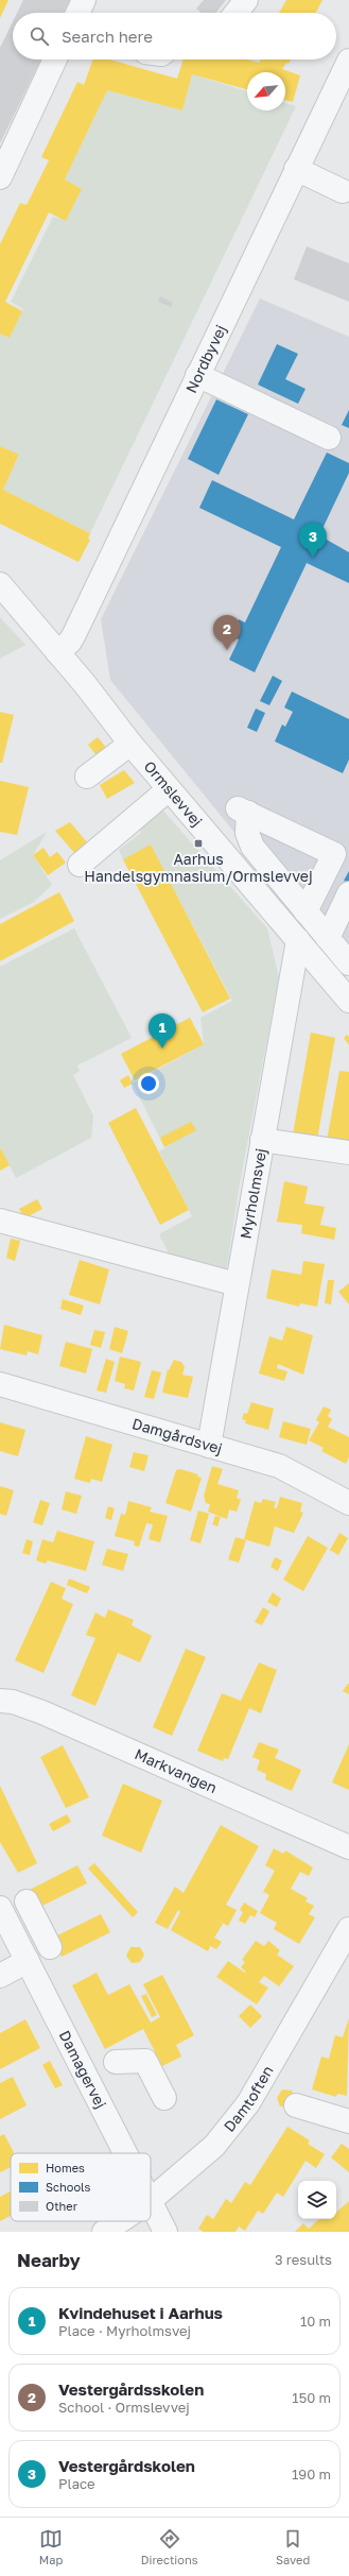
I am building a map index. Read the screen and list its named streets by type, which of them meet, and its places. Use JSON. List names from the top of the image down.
{
  "streets": {
    "street": [
      "Nordbyvej",
      "Ormslevvej",
      "Myrholmsvej",
      "Damgårdsvej",
      "Markvangen",
      "Damagervej",
      "Damtoften"
    ]
  },
  "crossings": [
    ["Nordbyvej", "Ormslevvej"],
    ["Ormslevvej", "Myrholmsvej"],
    ["Myrholmsvej", "Damgårdsvej"]
  ],
  "places": {
    "transit": ["Aarhus Handelsgymnasium/Ormslevvej"]
  },
  "legend": ["Homes", "Schools", "Other"],
  "north": "bottom left",
  "page": {
    "search": "Search here",
    "pins": ["3", "2", "1"],
    "heading": ["Nearby", "3 results"],
    "list": [
      {
        "mark": "1",
        "name": "Kvindehuset i Aarhus",
        "note": "Place · Myrholmsvej",
        "value": "10 m"
      },
      {
        "mark": "2",
        "name": "Vestergårdsskolen",
        "note": "School · Ormslevvej",
        "value": "150 m"
      },
      {
        "mark": "3",
        "name": "Vestergårdskolen",
        "note": "Place",
        "value": "190 m"
      }
    ],
    "nav": ["Map", "Directions", "Saved"]
  }
}
